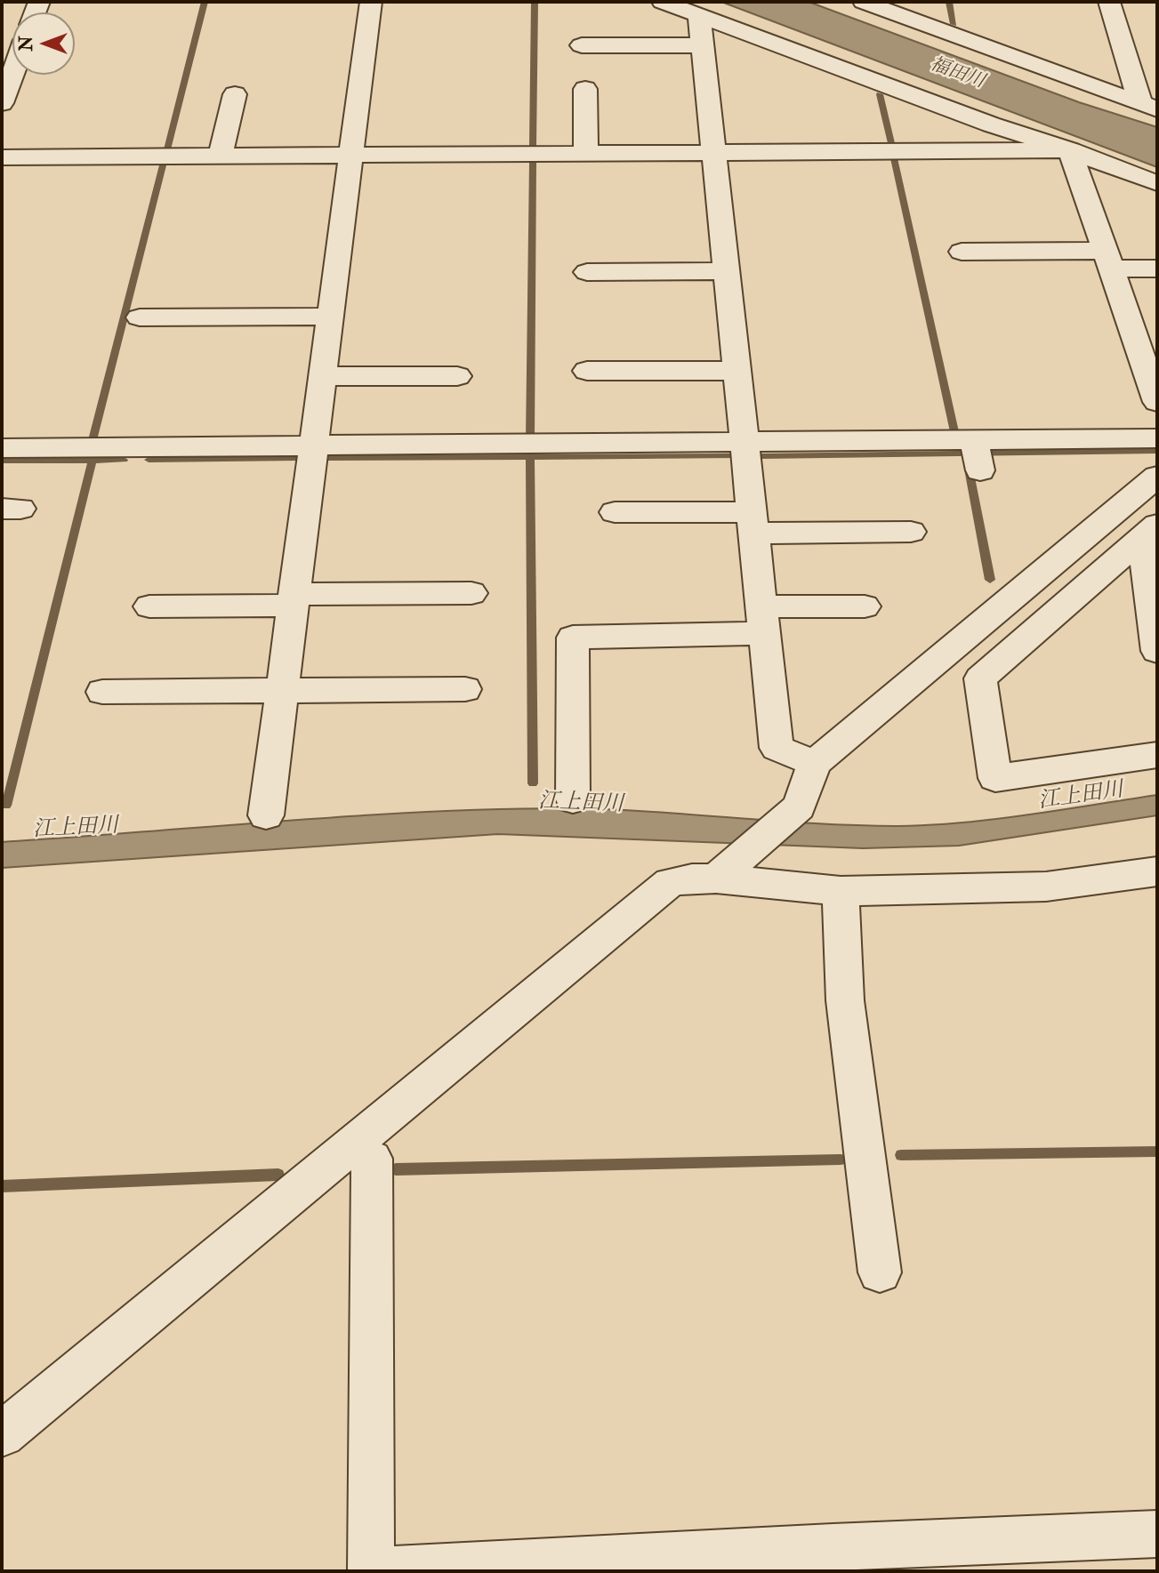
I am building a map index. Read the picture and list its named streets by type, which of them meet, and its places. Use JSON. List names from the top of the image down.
{
  "water": ["福田川", "江上田川"],
  "north": "left"
}
